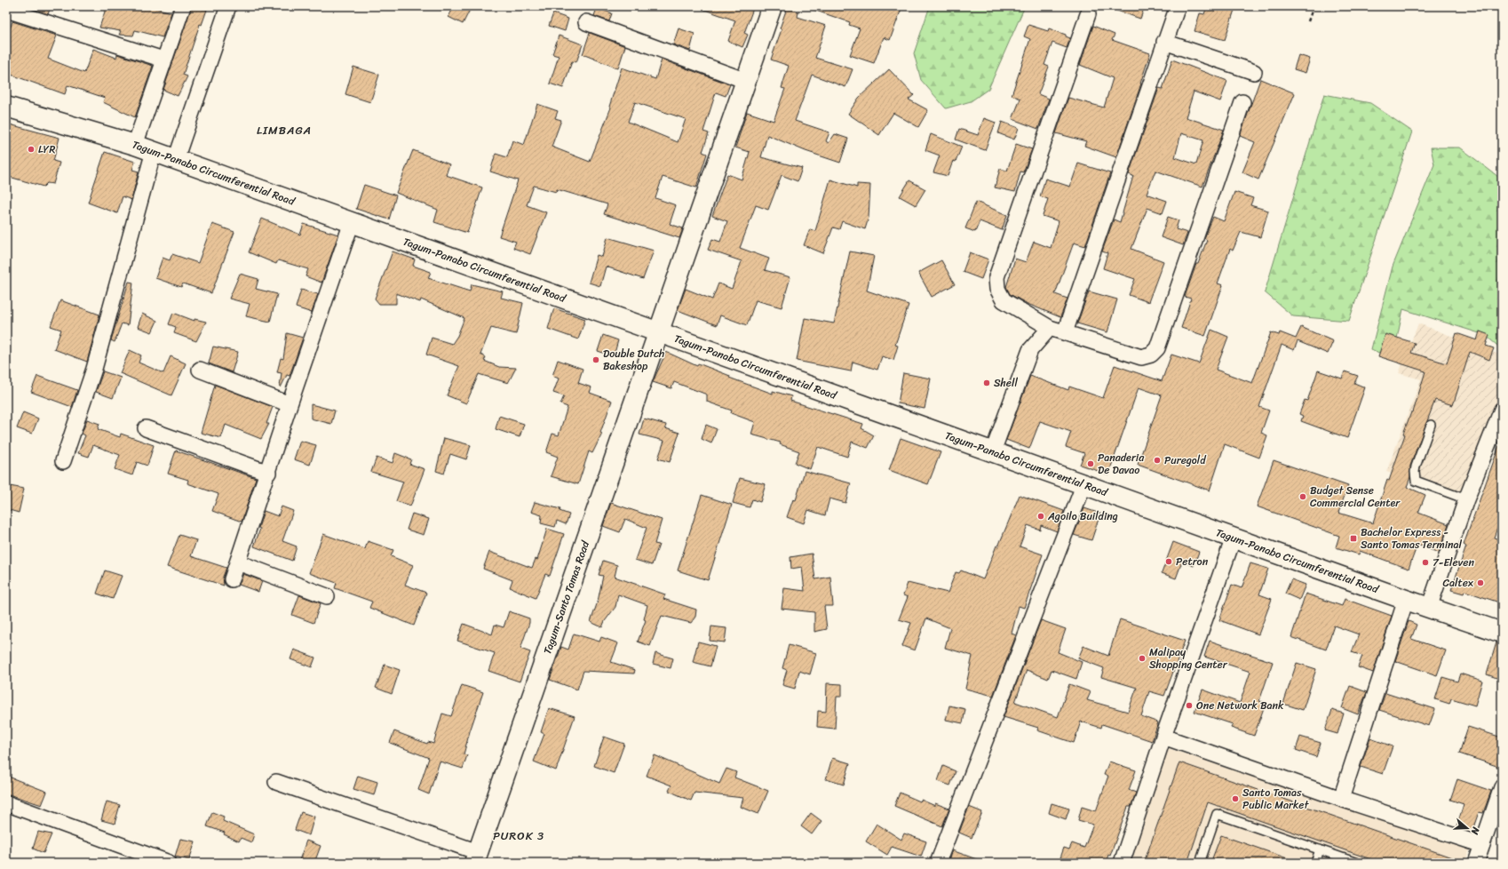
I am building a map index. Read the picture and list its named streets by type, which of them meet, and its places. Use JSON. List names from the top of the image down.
{
  "streets": {
    "main road": ["Tagum-Panabo Circumferential Road", "Tagum-Santo Tomas Road"]
  },
  "crossings": [
    ["Tagum-Panabo Circumferential Road", "Tagum-Santo Tomas Road"]
  ],
  "districts": ["LIMBAGA", "PUROK 3"],
  "places": {
    "other": [
      "LYR",
      "Double Dutch Bakeshop",
      "Shell",
      "Puregold",
      "Panaderia De Davao",
      "Budget Sense Commercial Center",
      "Agoilo Building",
      "Petron",
      "7-Eleven",
      "Caltex",
      "Malipay Shopping Center",
      "One Network Bank",
      "Santo Tomas Public Market"
    ],
    "transit": ["Bachelor Express - Santo Tomas Terminal"]
  },
  "north": "right"
}
